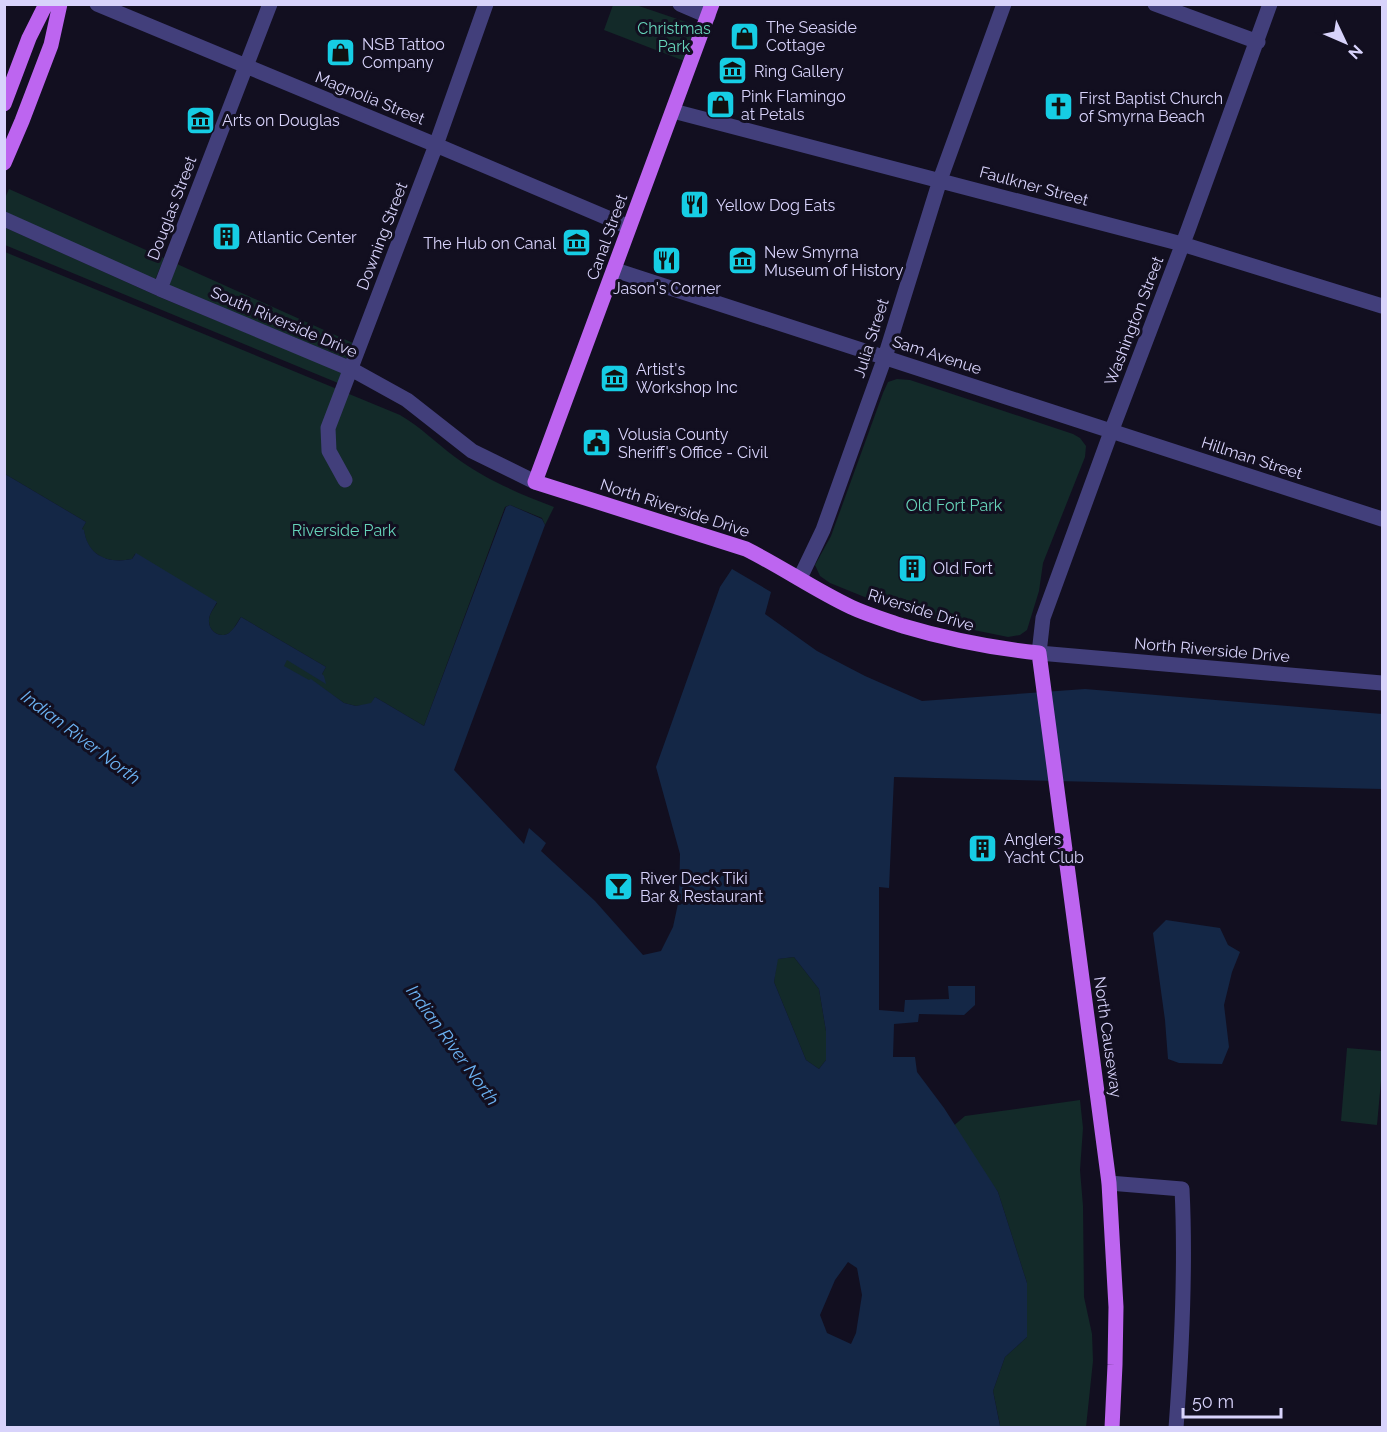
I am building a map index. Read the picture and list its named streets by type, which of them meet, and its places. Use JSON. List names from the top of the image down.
{
  "streets": {
    "main road": [
      "Canal Street",
      "North Riverside Drive",
      "Riverside Drive",
      "North Causeway"
    ],
    "street": [
      "Magnolia Street",
      "Faulkner Street",
      "Douglas Street",
      "Downing Street",
      "Washington Street",
      "South Riverside Drive",
      "Julia Street",
      "Sam Avenue",
      "Hillman Street"
    ]
  },
  "crossings": [
    ["Magnolia Street", "Douglas Street"],
    ["Magnolia Street", "Downing Street"],
    ["Magnolia Street", "Canal Street"],
    ["Faulkner Street", "Canal Street"],
    ["Faulkner Street", "Washington Street"],
    ["Faulkner Street", "Julia Street"],
    ["Douglas Street", "South Riverside Drive"],
    ["Downing Street", "South Riverside Drive"],
    ["Canal Street", "South Riverside Drive"],
    ["Canal Street", "Sam Avenue"],
    ["Canal Street", "North Riverside Drive"],
    ["Washington Street", "Sam Avenue"],
    ["Washington Street", "Hillman Street"],
    ["Washington Street", "North Riverside Drive"],
    ["Washington Street", "Riverside Drive"],
    ["Washington Street", "North Causeway"],
    ["South Riverside Drive", "North Riverside Drive"],
    ["Julia Street", "Sam Avenue"],
    ["Julia Street", "North Riverside Drive"],
    ["Julia Street", "Riverside Drive"],
    ["Sam Avenue", "Hillman Street"],
    ["North Riverside Drive", "Riverside Drive"],
    ["North Riverside Drive", "North Causeway"],
    ["Riverside Drive", "North Causeway"]
  ],
  "water": ["Indian River North"],
  "parks": ["Christmas Park", "Old Fort Park", "Riverside Park"],
  "places": {
    "shop": ["The Seaside Cottage", "NSB Tattoo Company", "Pink Flamingo at Petals"],
    "museum": [
      "Ring Gallery",
      "Arts on Douglas",
      "The Hub on Canal",
      "New Smyrna Museum of History",
      "Artist's Workshop Inc"
    ],
    "church": ["First Baptist Church of Smyrna Beach"],
    "restaurant": ["Yellow Dog Eats", "Jason's Corner"],
    "building": ["Atlantic Center", "Old Fort", "Anglers Yacht Club"],
    "public building": ["Volusia County Sheriff's Office - Civil"],
    "bar": ["River Deck Tiki Bar & Restaurant"]
  },
  "scale_bar": "50 m",
  "north": "bottom right"
}
